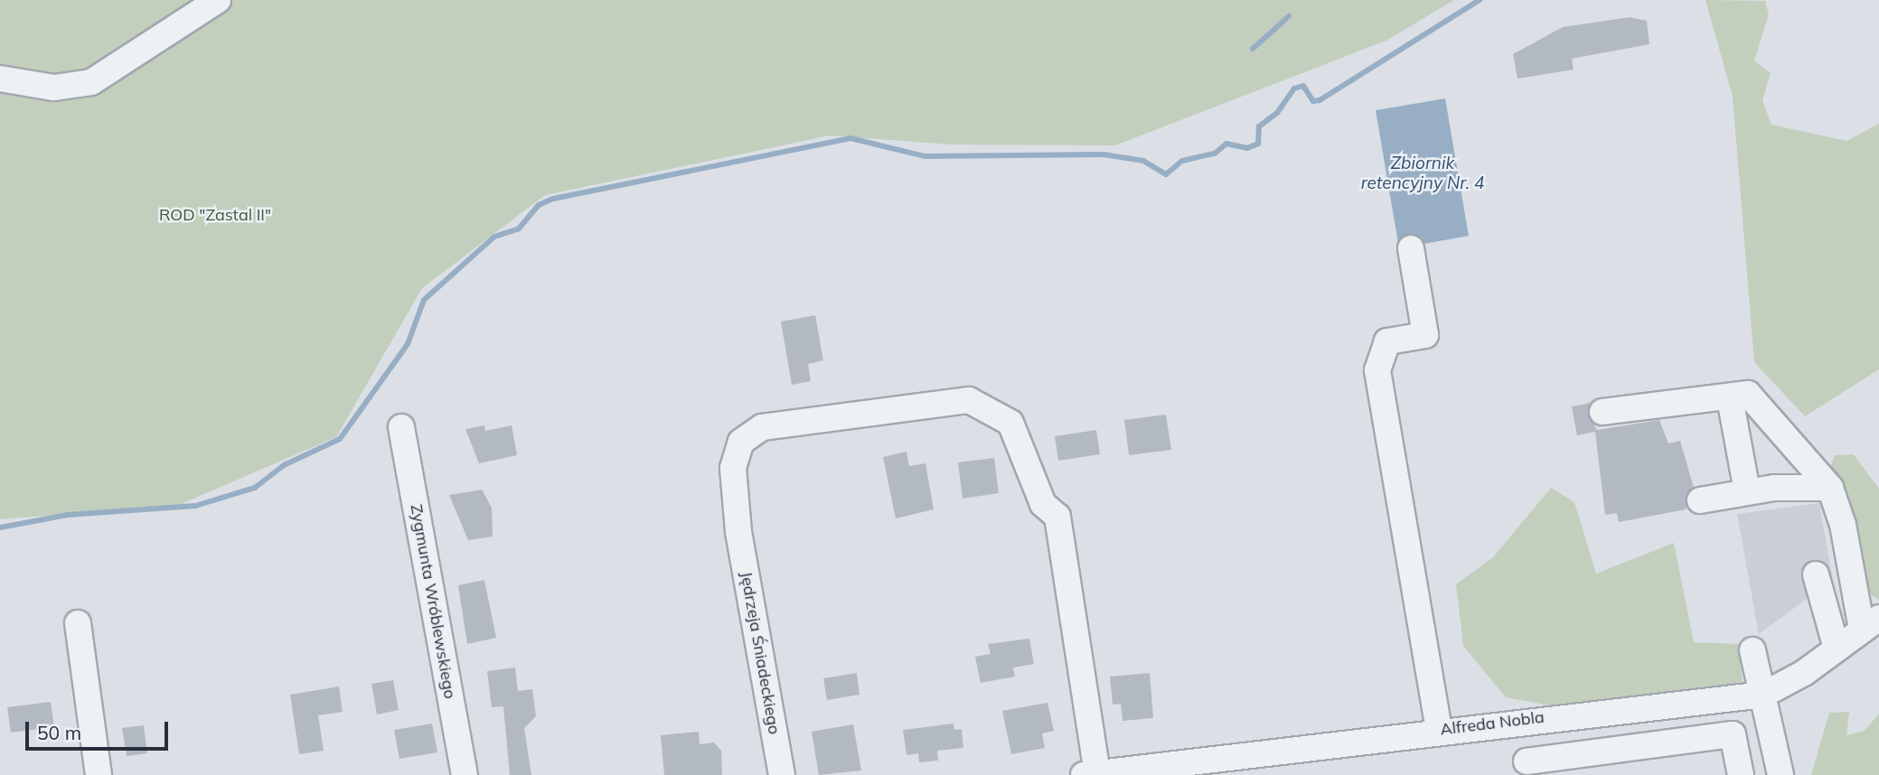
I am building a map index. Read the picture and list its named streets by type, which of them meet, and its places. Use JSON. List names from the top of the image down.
{
  "streets": {
    "street": ["Zygmunta Wróblewskiego", "Jędrzeja Śniadeckiego", "Alfreda Nobla"]
  },
  "crossings": [
    ["Jędrzeja Śniadeckiego", "Alfreda Nobla"]
  ],
  "water": ["Zbiornik retencyjny Nr. 4"],
  "parks": ["ROD \"Zastal II\""],
  "scale_bar": "50 m"
}
